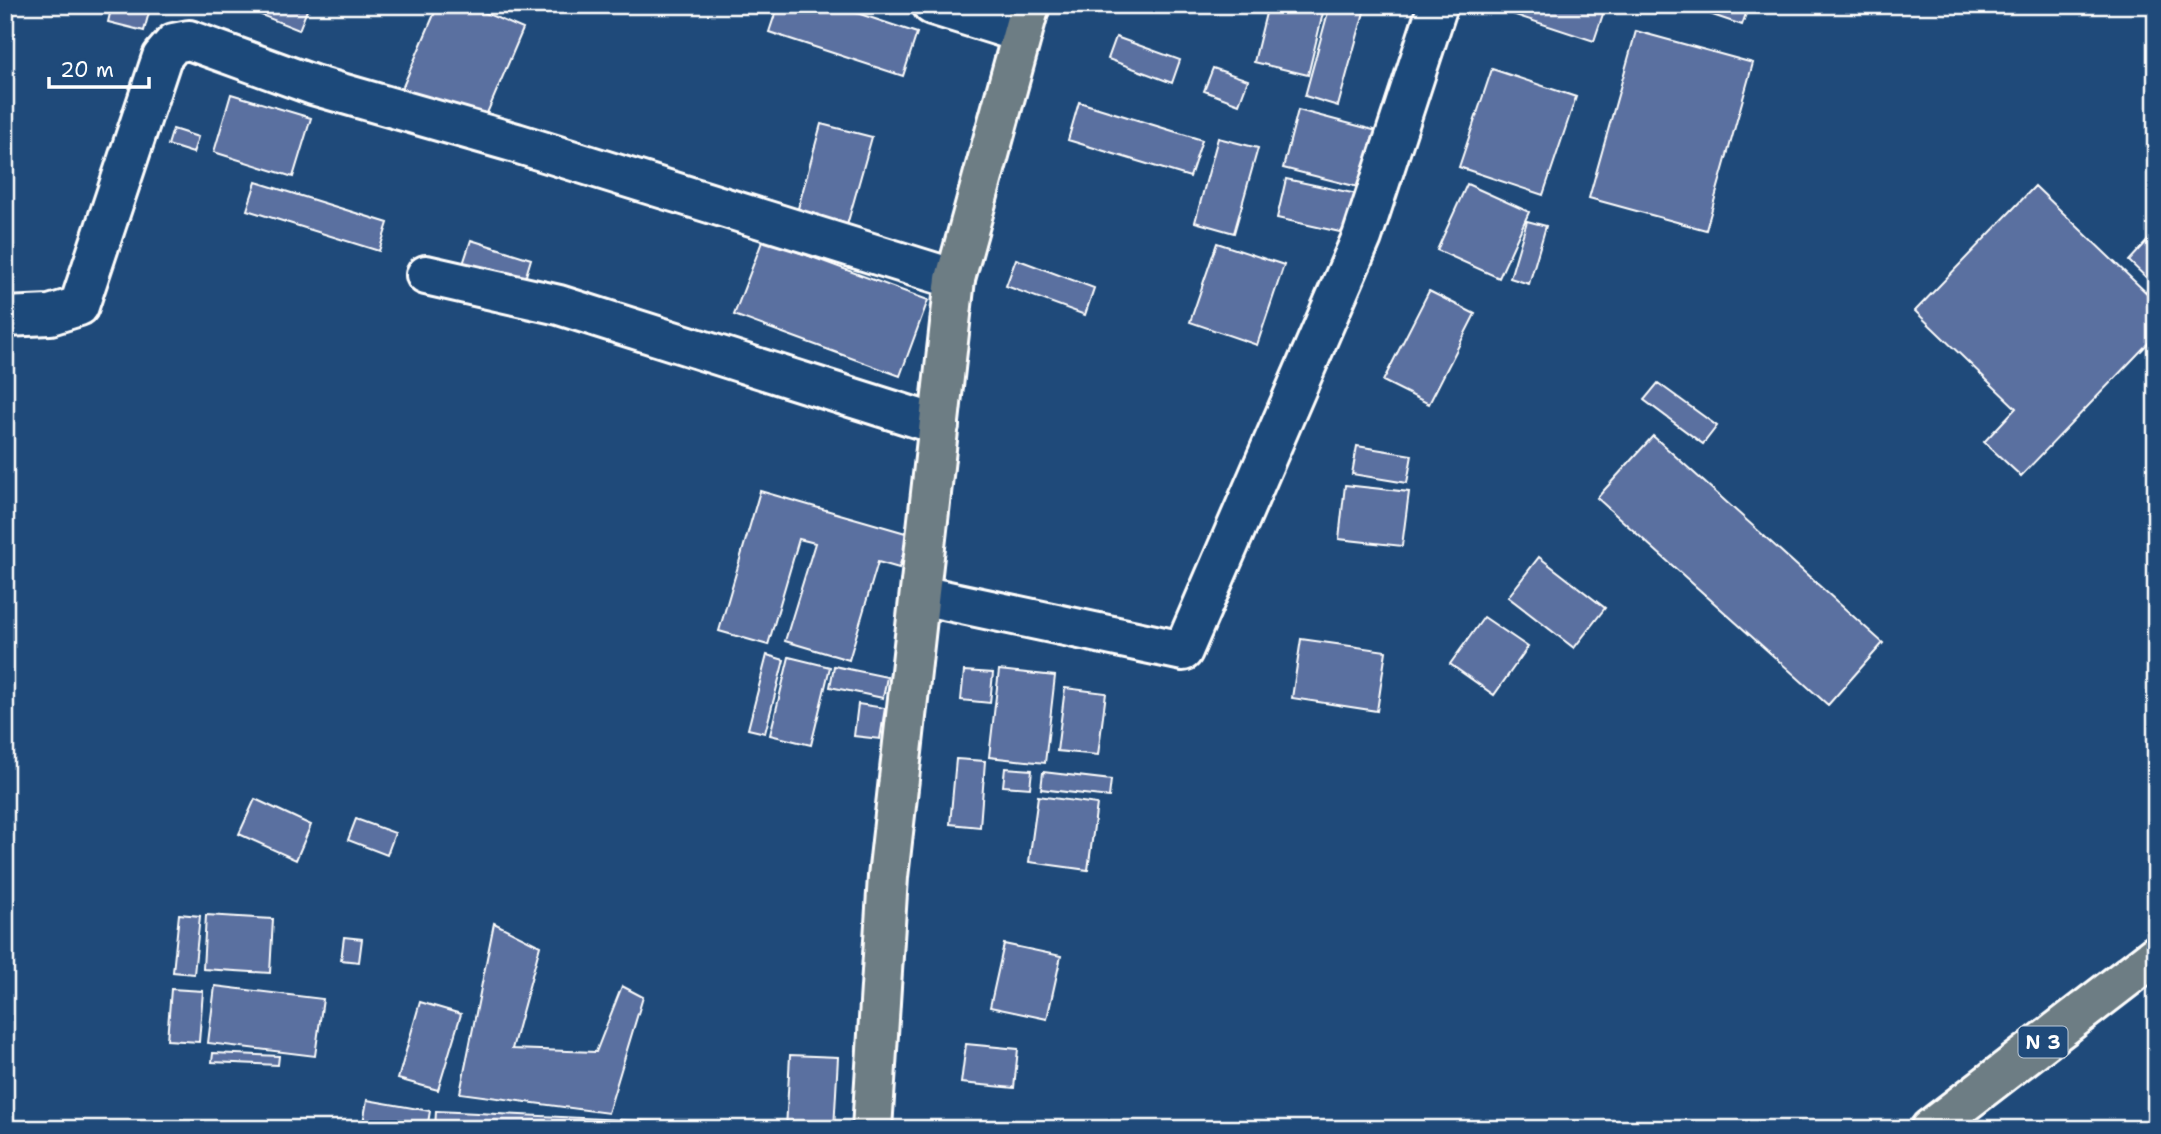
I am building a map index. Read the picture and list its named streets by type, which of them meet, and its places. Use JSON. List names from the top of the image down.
{
  "streets": {
    "main road": ["N 3"]
  },
  "scale_bar": "20 m"
}
